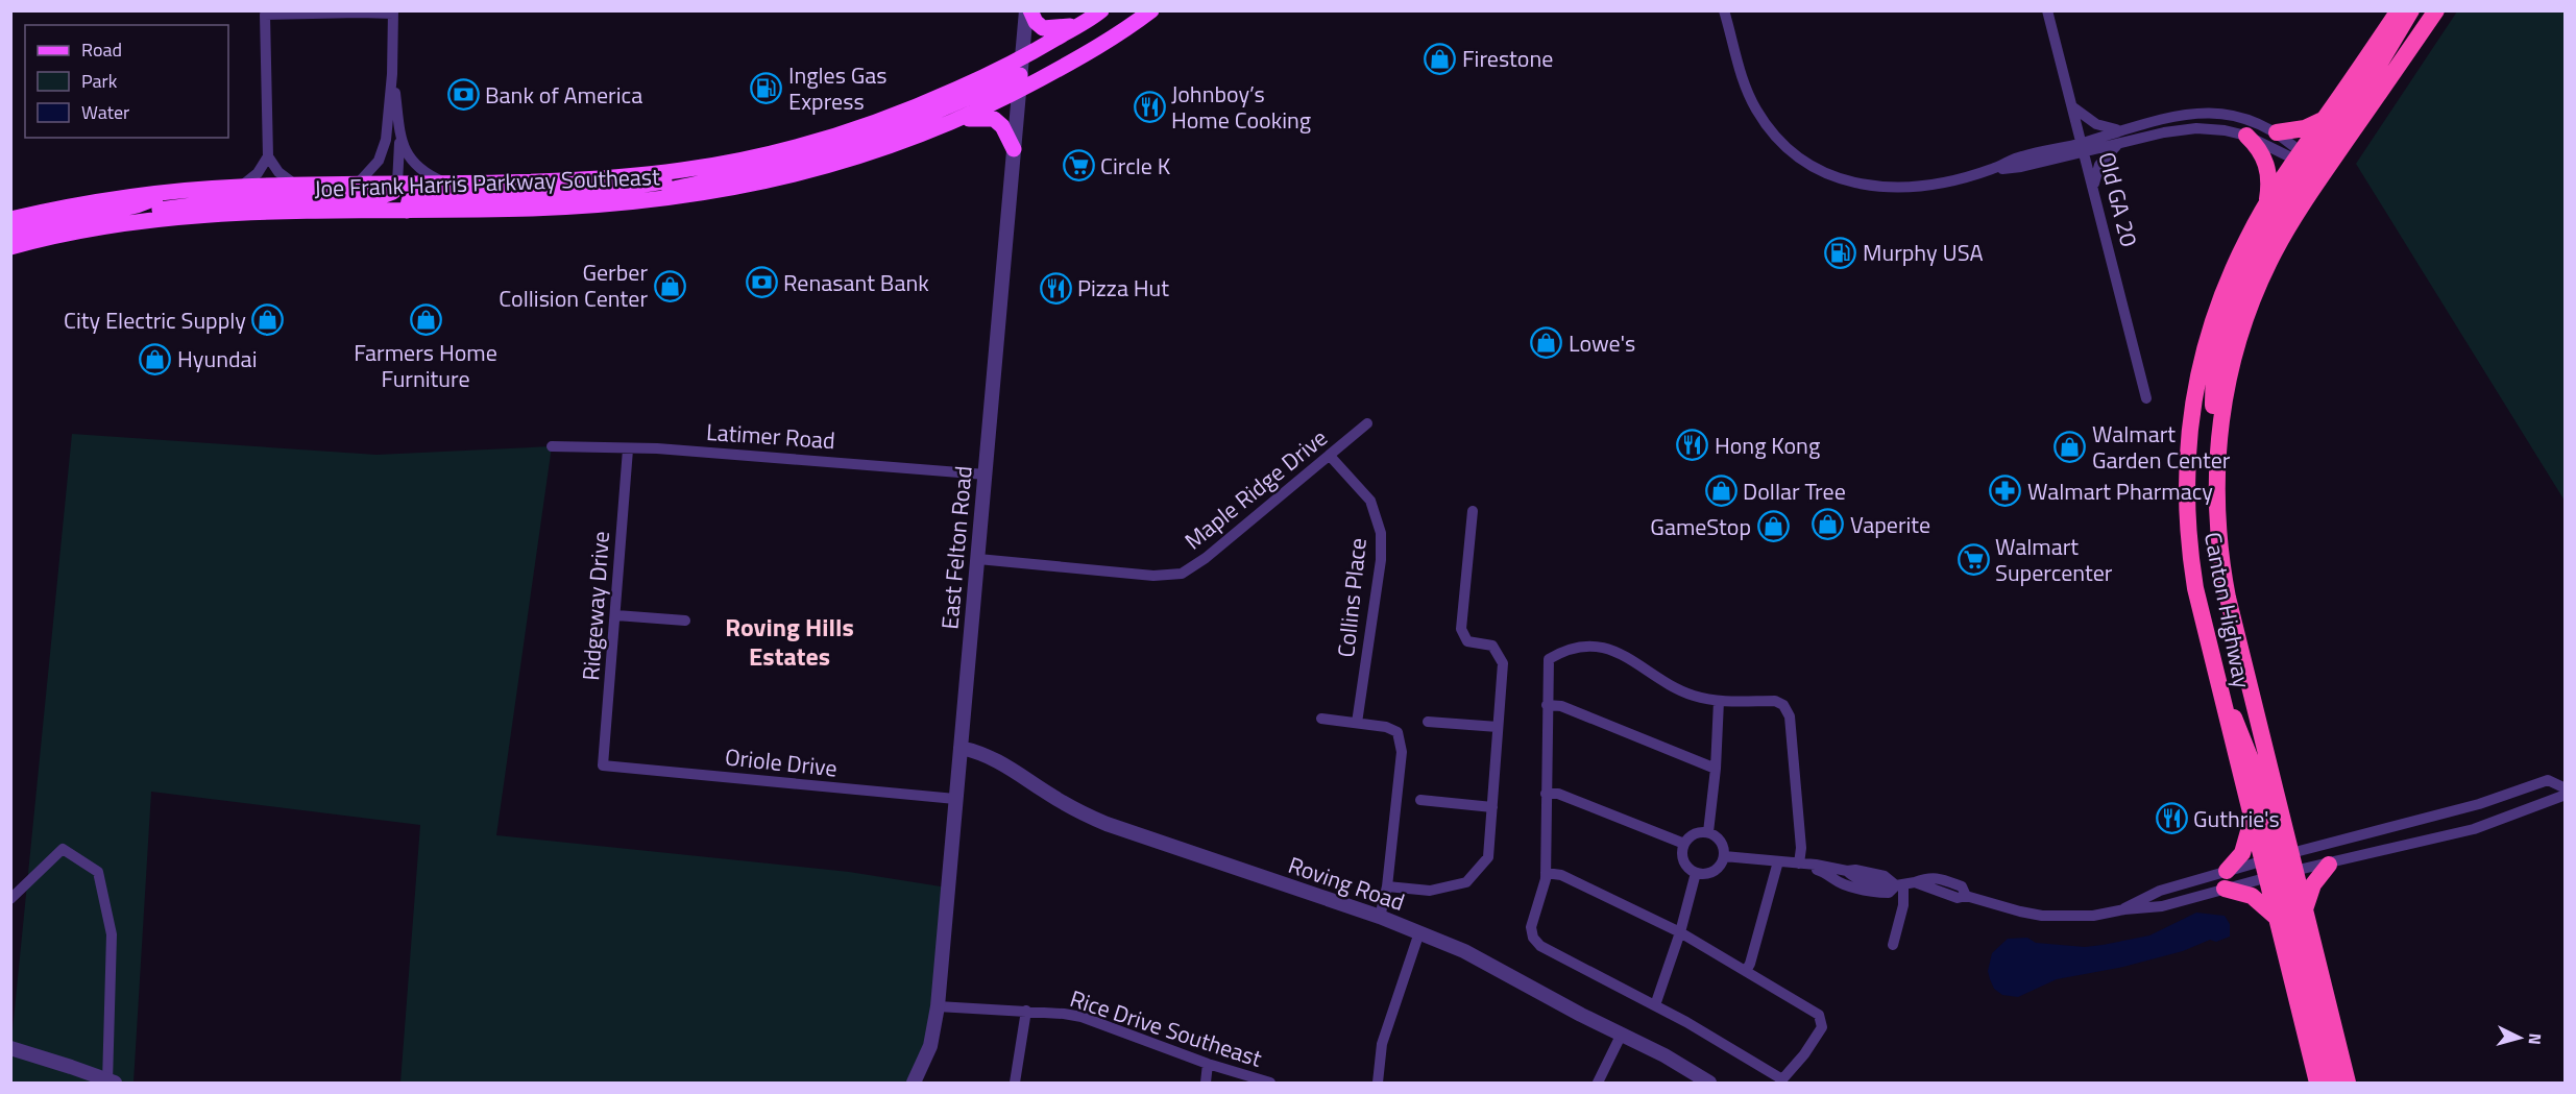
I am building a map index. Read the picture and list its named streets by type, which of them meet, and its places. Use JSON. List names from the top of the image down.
{
  "streets": {
    "highway": ["Canton Highway"],
    "main road": ["Joe Frank Harris Parkway Southeast"],
    "street": [
      "Old GA 20",
      "Latimer Road",
      "Maple Ridge Drive",
      "East Felton Road",
      "Collins Place",
      "Ridgeway Drive",
      "Oriole Drive",
      "Roving Road",
      "Rice Drive Southeast"
    ]
  },
  "crossings": [
    ["Joe Frank Harris Parkway Southeast", "East Felton Road"],
    ["Latimer Road", "East Felton Road"],
    ["Latimer Road", "Ridgeway Drive"],
    ["Maple Ridge Drive", "East Felton Road"],
    ["Maple Ridge Drive", "Collins Place"],
    ["East Felton Road", "Oriole Drive"],
    ["East Felton Road", "Roving Road"],
    ["East Felton Road", "Rice Drive Southeast"],
    ["Ridgeway Drive", "Oriole Drive"]
  ],
  "districts": ["Roving Hills Estates"],
  "places": {
    "shop": [
      "Firestone",
      "Gerber Collision Center",
      "Farmers Home Furniture",
      "City Electric Supply",
      "Lowe's",
      "Hyundai",
      "Walmart Garden Center",
      "Dollar Tree",
      "Vaperite",
      "GameStop"
    ],
    "fuel station": ["Ingles Gas Express", "Murphy USA"],
    "bank": ["Bank of America", "Renasant Bank"],
    "restaurant": [
      "Johnboy’s Home Cooking",
      "Pizza Hut",
      "Hong Kong",
      "Guthrie's"
    ],
    "supermarket": ["Circle K", "Walmart Supercenter"],
    "pharmacy": ["Walmart Pharmacy"]
  },
  "legend": ["Road", "Park", "Water"],
  "north": "right"
}
